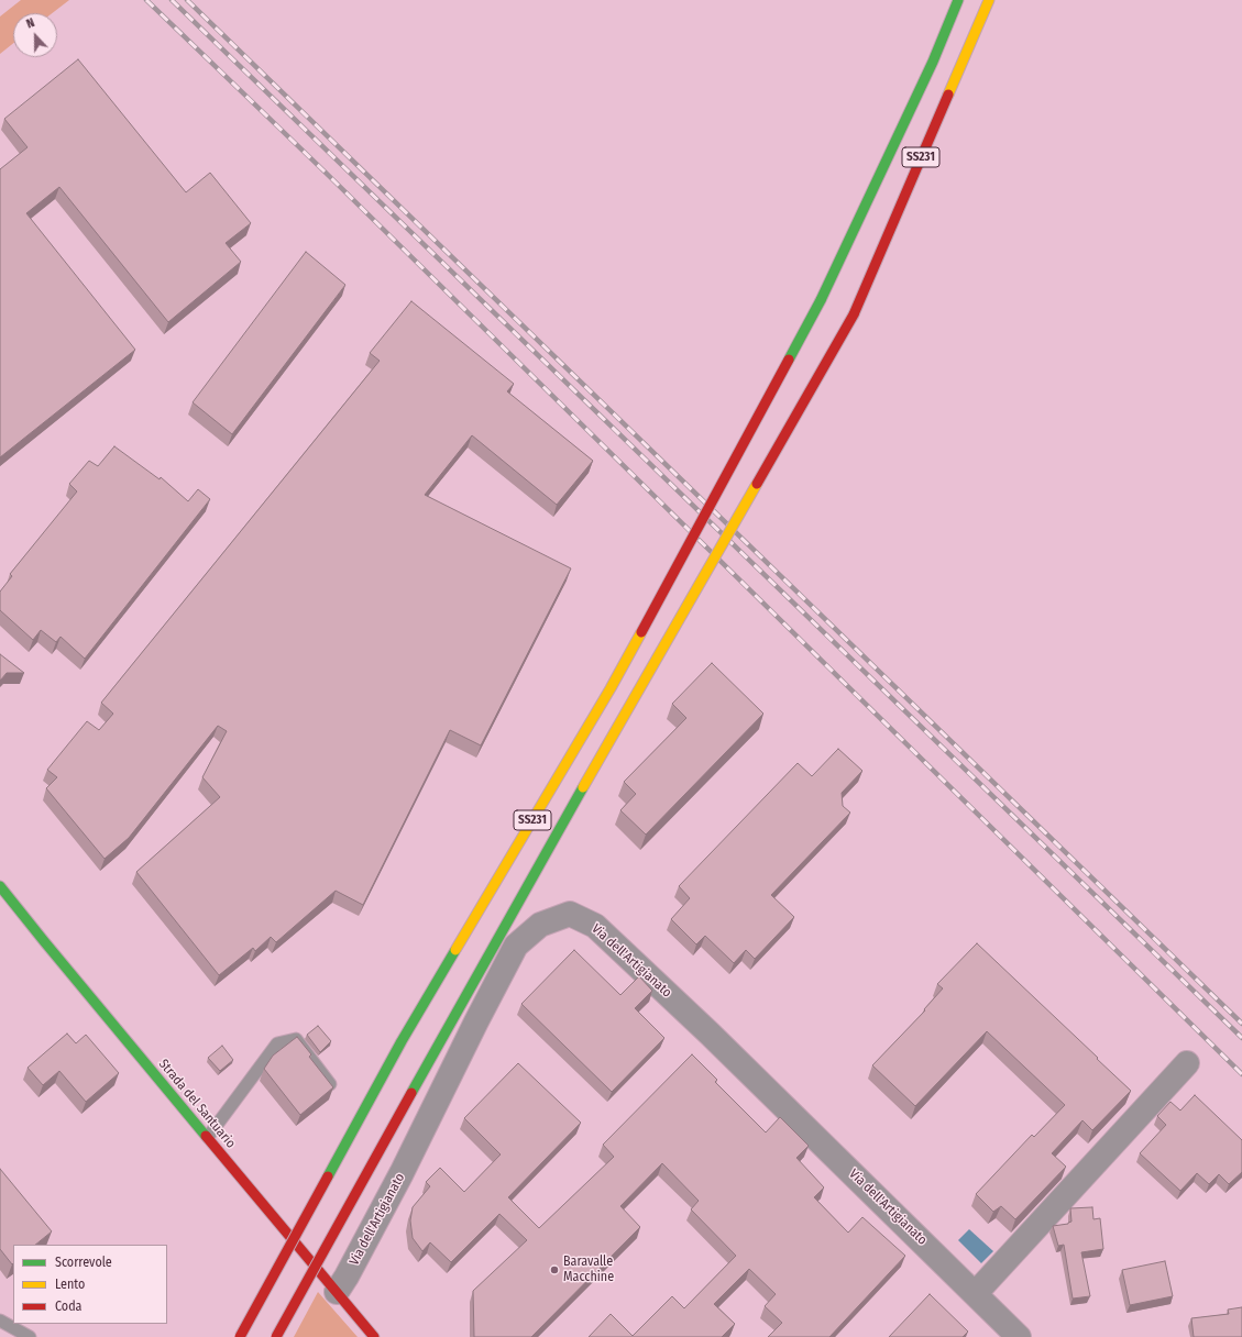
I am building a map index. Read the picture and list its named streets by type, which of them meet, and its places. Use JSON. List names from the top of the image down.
{
  "streets": {
    "main road": ["SS231", "Strada del Santuario"],
    "street": ["Via dell'Artigianato"]
  },
  "crossings": [
    ["Via dell'Artigianato", "Strada del Santuario"]
  ],
  "places": ["Baravalle Macchine"],
  "legend": ["Scorrevole", "Lento", "Coda"],
  "north": "top"
}
